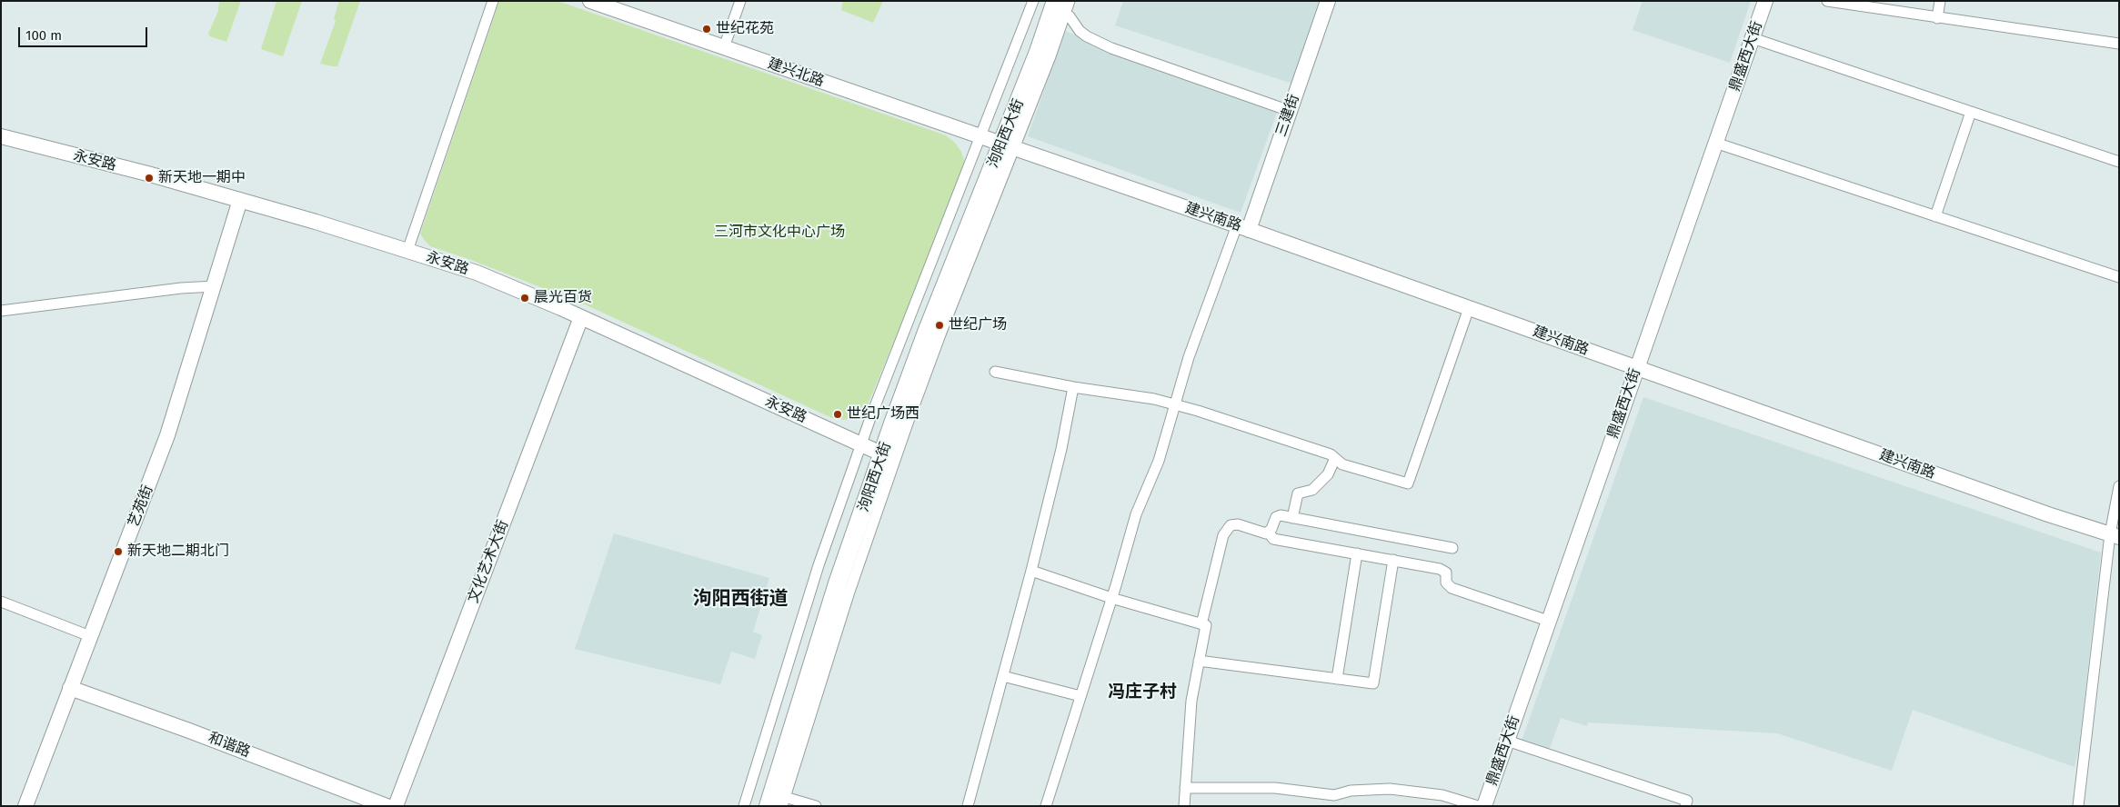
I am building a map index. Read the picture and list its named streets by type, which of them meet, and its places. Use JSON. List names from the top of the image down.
{
  "streets": {
    "highway": ["泃阳西大街"],
    "street": [
      "鼎盛西大街",
      "建兴北路",
      "三建街",
      "永安路",
      "建兴南路",
      "艺苑街",
      "文化艺术大街",
      "和谐路"
    ]
  },
  "crossings": [
    ["鼎盛西大街", "建兴南路"],
    ["建兴北路", "泃阳西大街"],
    ["建兴北路", "建兴南路"],
    ["三建街", "建兴南路"],
    ["泃阳西大街", "永安路"],
    ["泃阳西大街", "建兴南路"],
    ["永安路", "艺苑街"],
    ["永安路", "文化艺术大街"],
    ["艺苑街", "和谐路"]
  ],
  "districts": ["泃阳西街道", "冯庄子村"],
  "parks": ["三河市文化中心广场"],
  "places": [
    "世纪花苑",
    "新天地一期中",
    "晨光百货",
    "世纪广场",
    "世纪广场西",
    "新天地二期北门"
  ],
  "scale_bar": "100 m"
}
